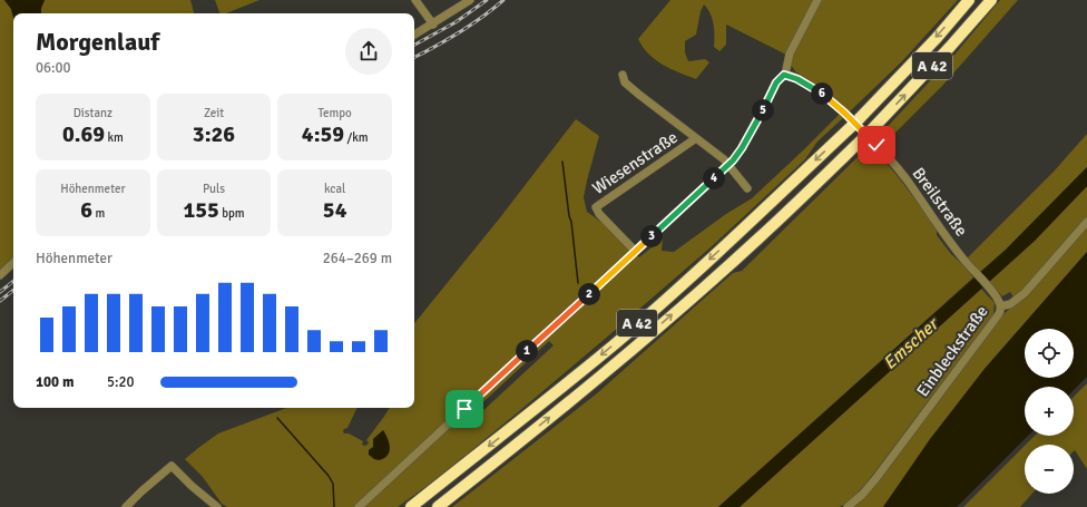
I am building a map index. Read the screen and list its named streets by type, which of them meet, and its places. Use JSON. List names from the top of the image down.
{
  "streets": {
    "highway": ["A 42"],
    "street": ["Wiesenstraße", "Breilstraße", "Einbleckstraße"]
  },
  "crossings": [
    ["Breilstraße", "Einbleckstraße"]
  ],
  "water": ["Emscher"],
  "page": {
    "heading": ["Morgenlauf", "06:00"],
    "pins": [
      "6",
      "5",
      "4",
      "3",
      "2",
      "1"
    ],
    "stats": [
      ["Distanz", "0.69 km"],
      ["Zeit", "3:26"],
      ["Tempo", "4:59 /km"],
      ["Höhenmeter", "6 m"],
      ["Puls", "155 bpm"],
      ["kcal", "54"]
    ],
    "chart": ["Höhenmeter", "264–269 m"],
    "map_buttons": ["+", "−"],
    "list": [
      {
        "name": "100 m",
        "note": "5:20"
      }
    ]
  }
}
